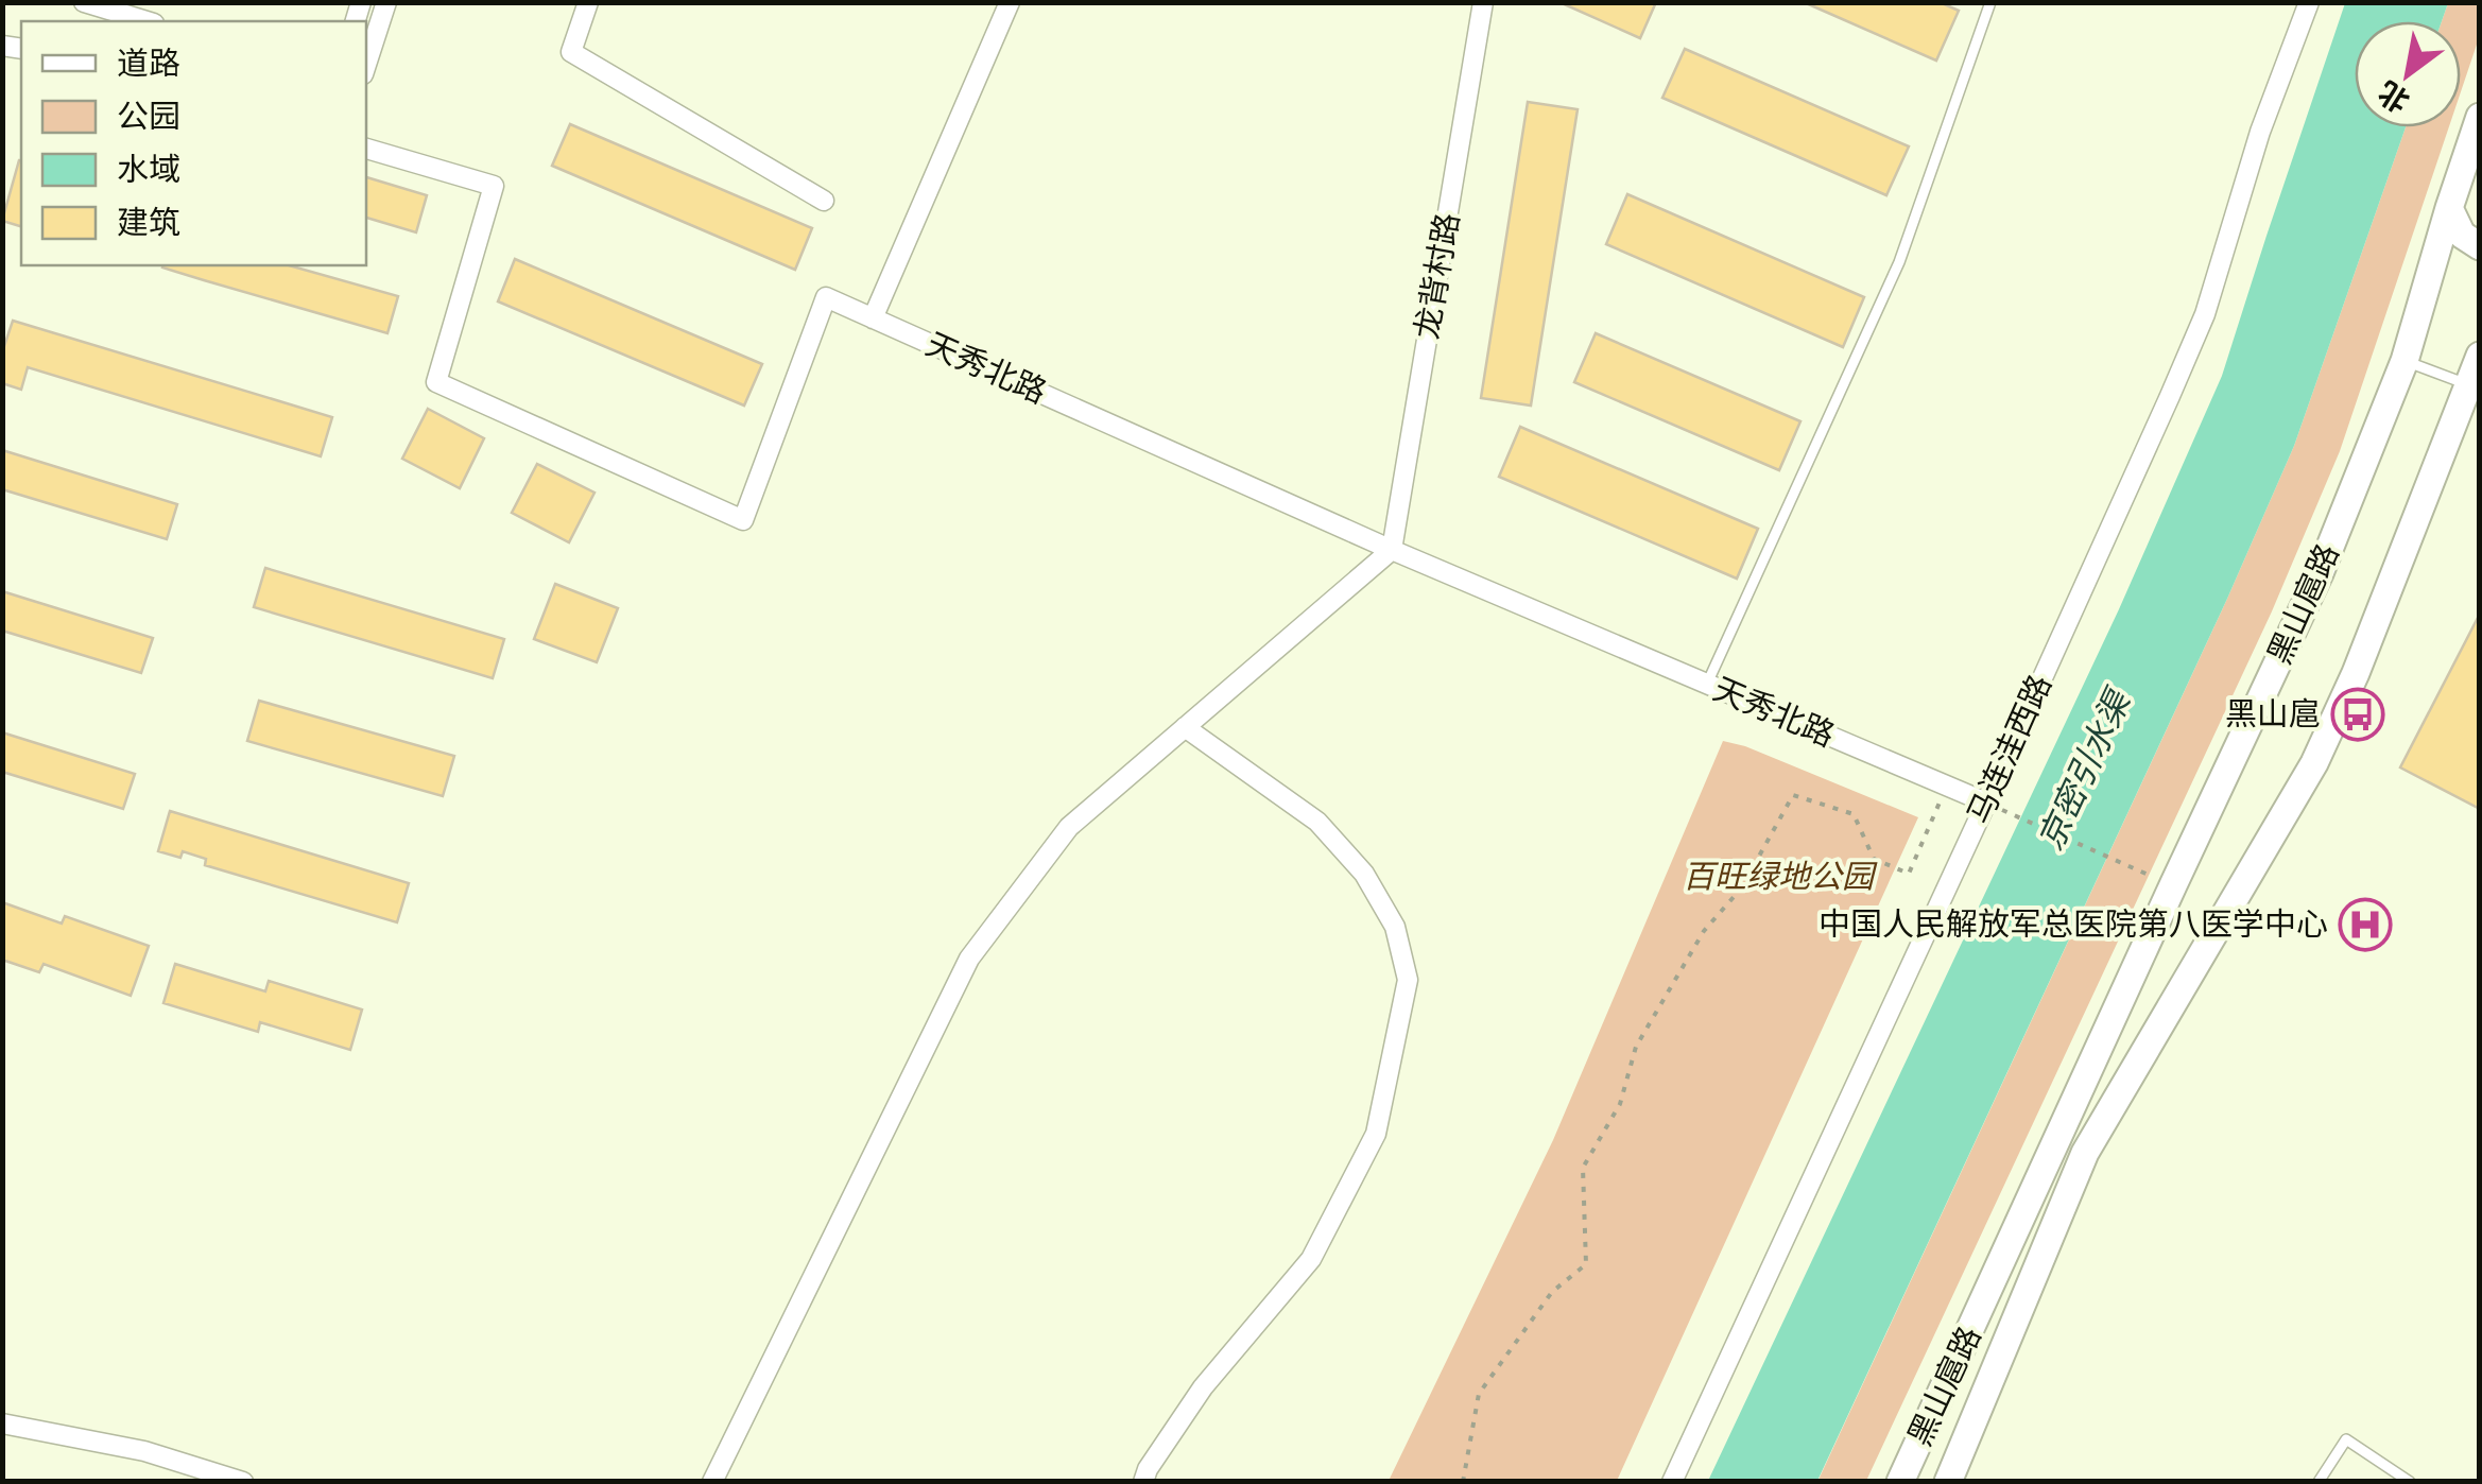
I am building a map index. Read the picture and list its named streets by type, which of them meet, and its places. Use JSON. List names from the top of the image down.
{
  "streets": {
    "main road": ["黑山扈路"],
    "street": ["龙背村路", "天秀北路", "马连洼西路"]
  },
  "crossings": [
    ["龙背村路", "天秀北路"],
    ["天秀北路", "马连洼西路"]
  ],
  "water": ["京密引水渠"],
  "parks": ["百旺绿地公园"],
  "places": {
    "bus stop": ["黑山扈"],
    "hospital": ["中国人民解放军总医院第八医学中心"]
  },
  "legend": [
    "道路",
    "公园",
    "水域",
    "建筑"
  ],
  "north": "bottom left"
}
